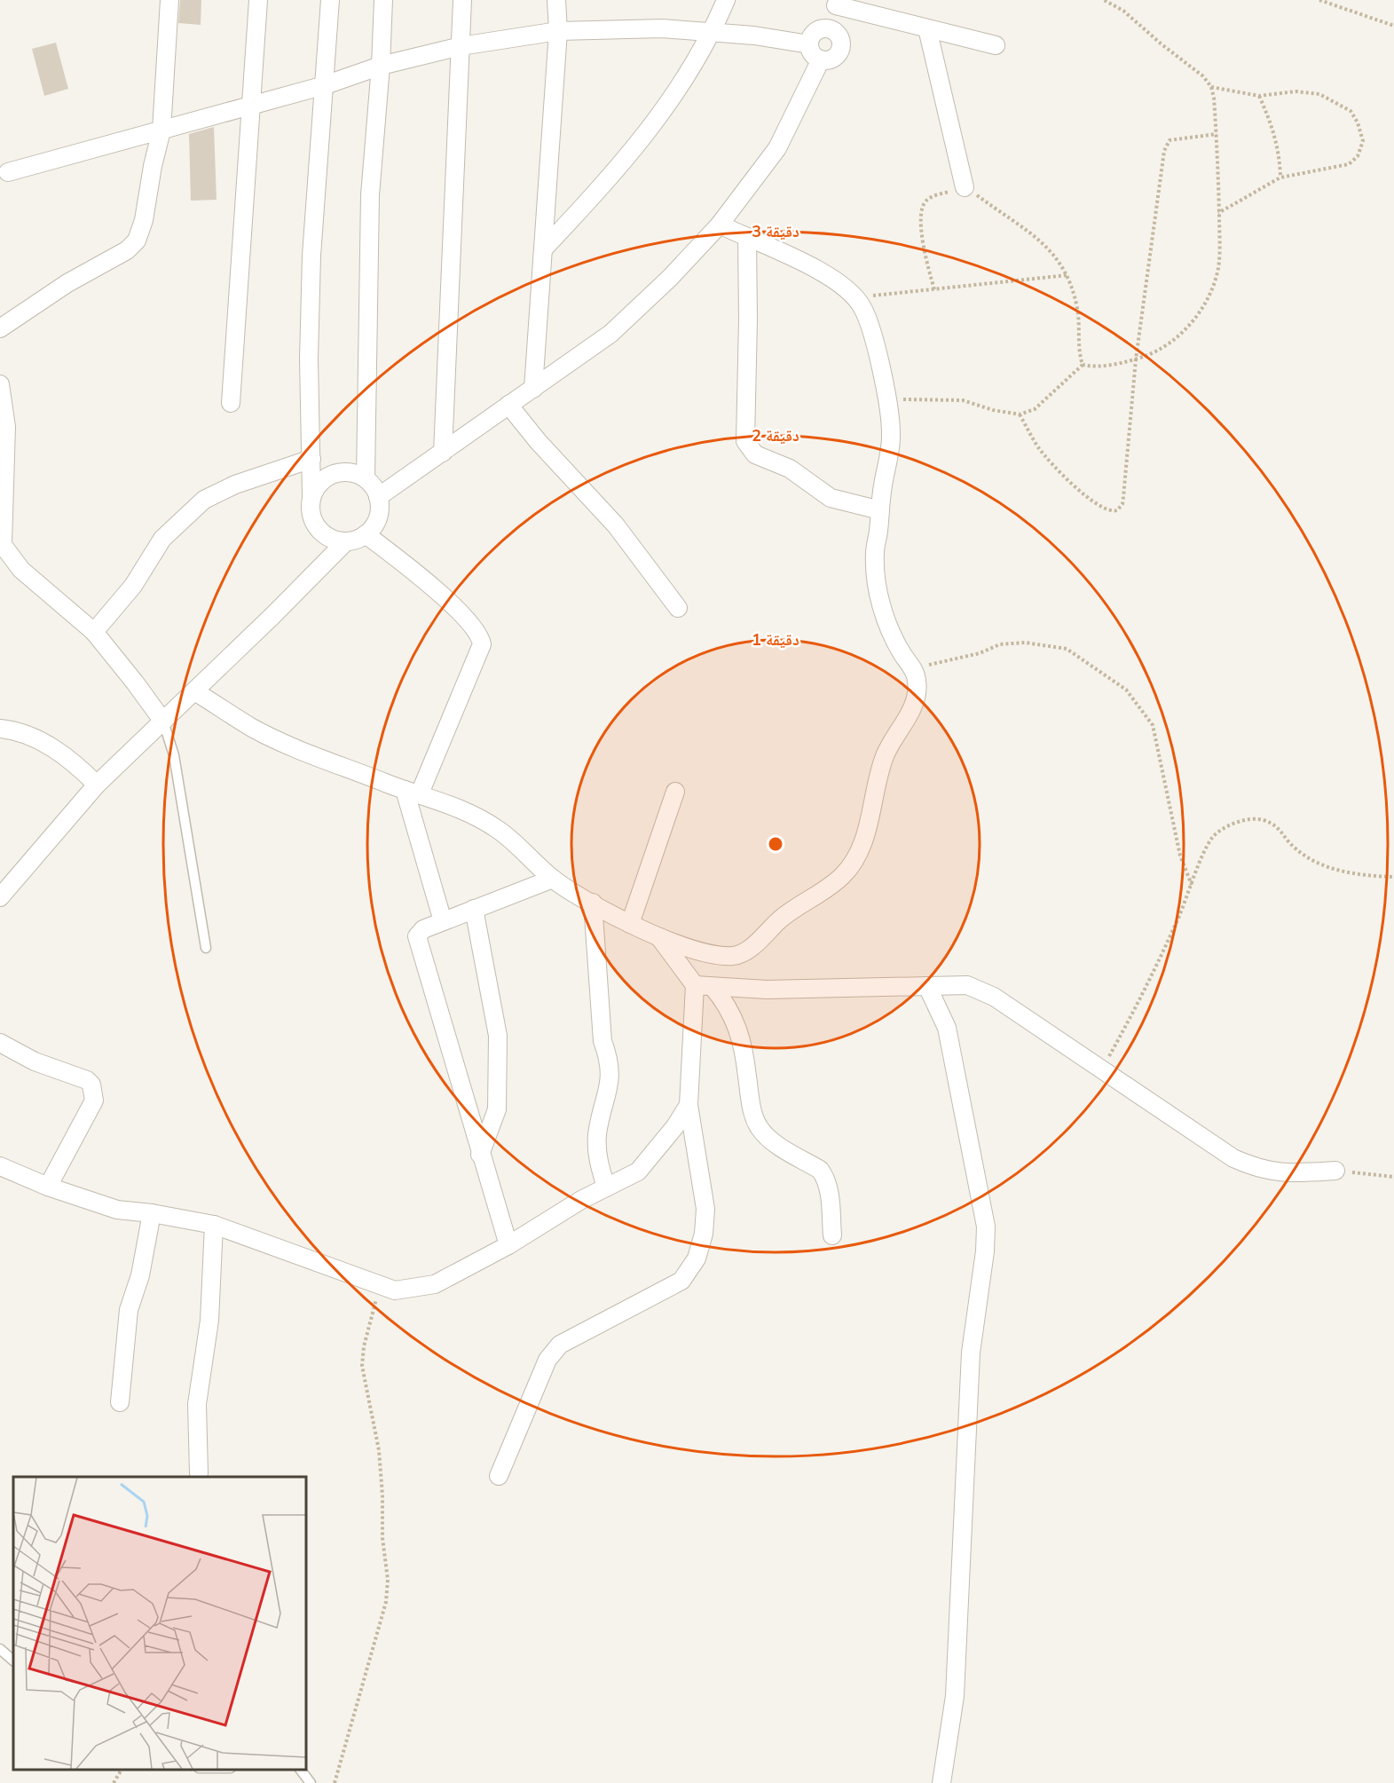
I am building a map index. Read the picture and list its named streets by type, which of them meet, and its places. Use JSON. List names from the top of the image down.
{
  "rings": ["3 دقيقة", "2 دقيقة", "1 دقيقة"]
}
